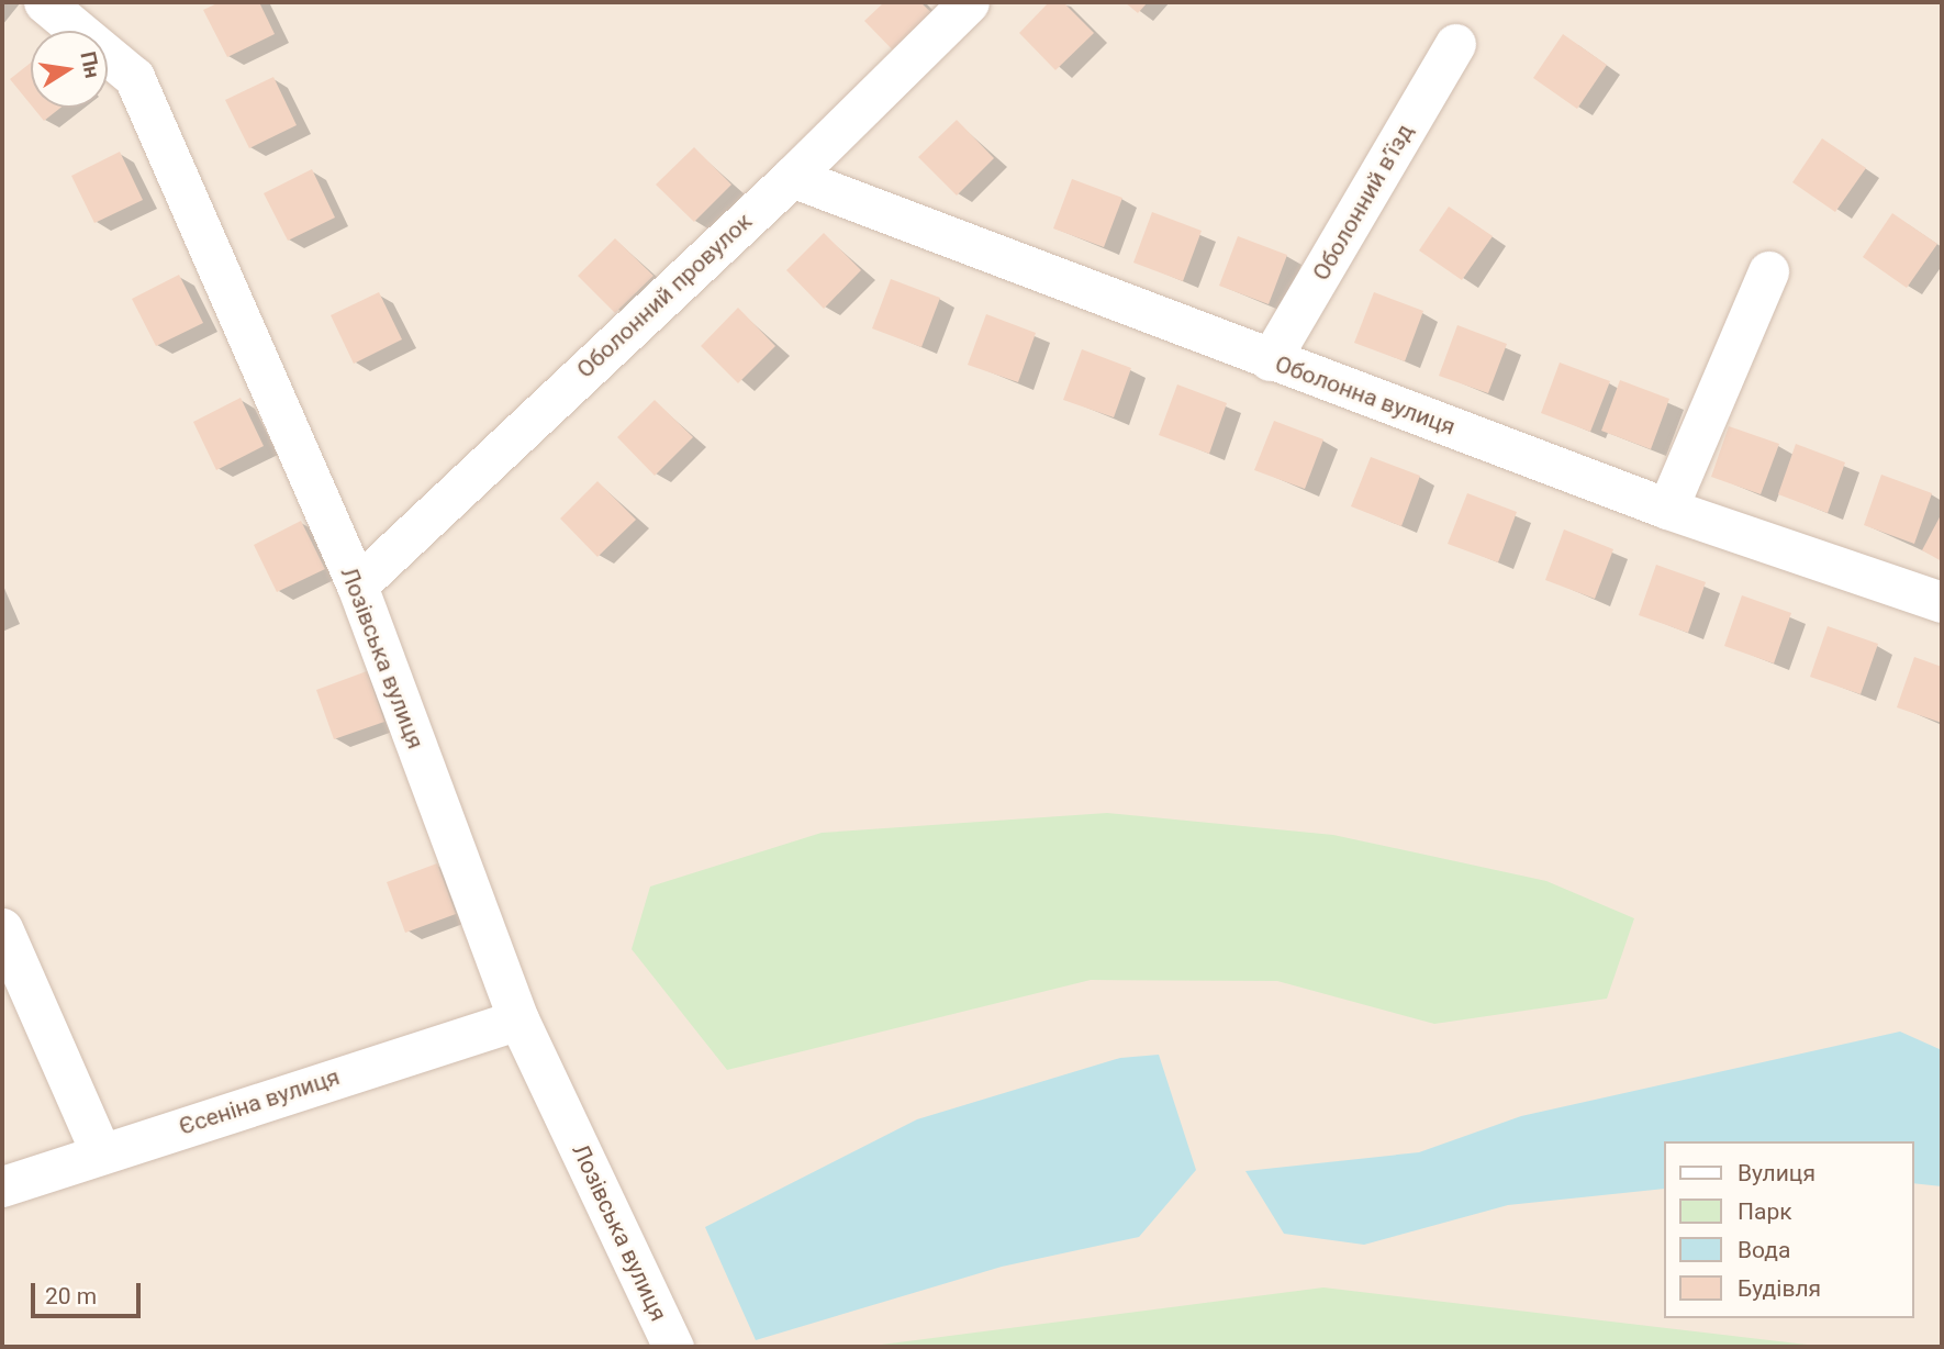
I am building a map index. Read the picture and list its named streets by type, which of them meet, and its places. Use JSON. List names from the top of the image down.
{
  "streets": {
    "street": [
      "Оболонний в’їзд",
      "Оболонний провулок",
      "Оболонна вулиця",
      "Лозівська вулиця",
      "Єсеніна вулиця"
    ]
  },
  "crossings": [
    ["Оболонний в’їзд", "Оболонна вулиця"],
    ["Оболонний провулок", "Оболонна вулиця"],
    ["Оболонний провулок", "Лозівська вулиця"],
    ["Лозівська вулиця", "Єсеніна вулиця"]
  ],
  "legend": [
    "Вулиця",
    "Парк",
    "Вода",
    "Будівля"
  ],
  "scale_bar": "20 m",
  "north": "right"
}
